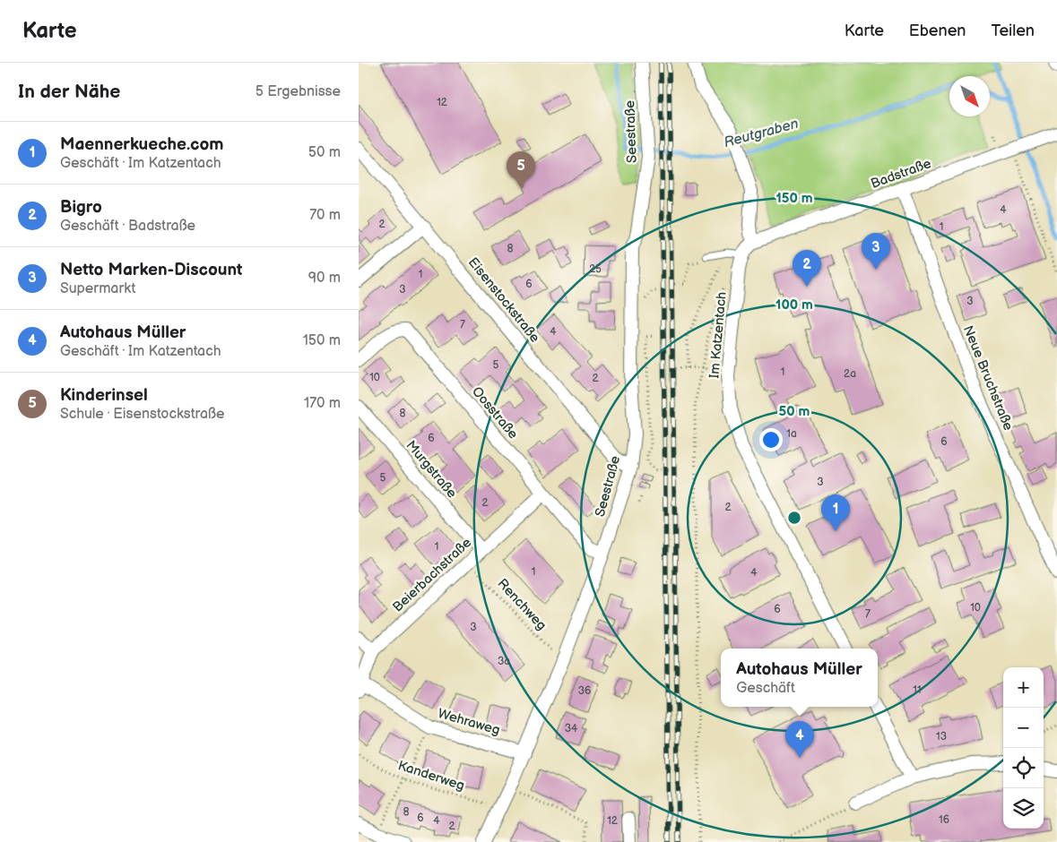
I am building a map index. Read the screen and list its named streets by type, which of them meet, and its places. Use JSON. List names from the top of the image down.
{
  "streets": {
    "street": [
      "Seestraße",
      "Badstraße",
      "Eisenstockstraße",
      "Im Katzentach",
      "Neue Bruchstraße",
      "Oosstraße",
      "Murgstraße",
      "Beierbachstraße",
      "Wehraweg"
    ],
    "path": ["Renchweg", "Kanderweg"]
  },
  "crossings": [
    ["Seestraße", "Eisenstockstraße"],
    ["Seestraße", "Oosstraße"],
    ["Seestraße", "Renchweg"],
    ["Seestraße", "Wehraweg"],
    ["Seestraße", "Kanderweg"],
    ["Badstraße", "Neue Bruchstraße"],
    ["Oosstraße", "Beierbachstraße"],
    ["Murgstraße", "Beierbachstraße"],
    ["Beierbachstraße", "Renchweg"],
    ["Beierbachstraße", "Wehraweg"]
  ],
  "water": ["Reutgraben"],
  "house_numbers": [
    "12",
    "4",
    "2",
    "1",
    "8",
    "25",
    "1",
    "6",
    "3",
    "3",
    "7",
    "4",
    "5",
    "1",
    "2a",
    "10",
    "2",
    "8",
    "1a",
    "6",
    "6",
    "5",
    "3",
    "2",
    "2",
    "1",
    "1",
    "4",
    "10",
    "6",
    "7",
    "3",
    "3a",
    "11",
    "36",
    "34",
    "13",
    "8",
    "6",
    "16",
    "4",
    "12",
    "2"
  ],
  "north": "bottom right",
  "page": {
    "header": "Karte",
    "nav": ["Karte", "Ebenen", "Teilen"],
    "heading": ["In der Nähe", "5 Ergebnisse"],
    "list": [
      {
        "mark": "1",
        "name": "Maennerkueche.com",
        "note": "Geschäft · Im Katzentach",
        "value": "50 m"
      },
      {
        "mark": "2",
        "name": "Bigro",
        "note": "Geschäft · Badstraße",
        "value": "70 m"
      },
      {
        "mark": "3",
        "name": "Netto Marken-Discount",
        "note": "Supermarkt",
        "value": "90 m"
      },
      {
        "mark": "4",
        "name": "Autohaus Müller",
        "note": "Geschäft · Im Katzentach",
        "value": "150 m"
      },
      {
        "mark": "5",
        "name": "Kinderinsel",
        "note": "Schule · Eisenstockstraße",
        "value": "170 m"
      }
    ],
    "pins": [
      "5",
      "3",
      "2",
      "1",
      "4"
    ],
    "popup": ["Autohaus Müller", "Geschäft"],
    "map_buttons": ["+", "−"]
  },
  "rings": ["150 m", "100 m", "50 m"]
}
